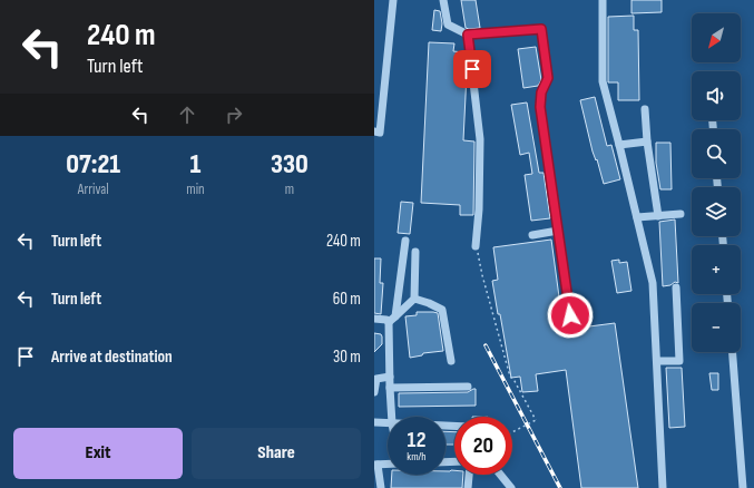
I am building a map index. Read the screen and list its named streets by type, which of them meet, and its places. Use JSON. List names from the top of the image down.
{
  "north": "bottom left",
  "page": {
    "turn": ["240 m", "Turn left"],
    "map_buttons": ["+", "−"],
    "eta": [
      "07:21",
      "Arrival",
      "1",
      "min",
      "330",
      "m"
    ],
    "list": [
      {
        "name": "Turn left",
        "value": "240 m"
      },
      {
        "name": "Turn left",
        "value": "60 m"
      },
      {
        "name": "Arrive at destination",
        "value": "30 m"
      }
    ],
    "speed": "12 km/h",
    "limit": "20",
    "buttons": ["Exit", "Share"]
  }
}
